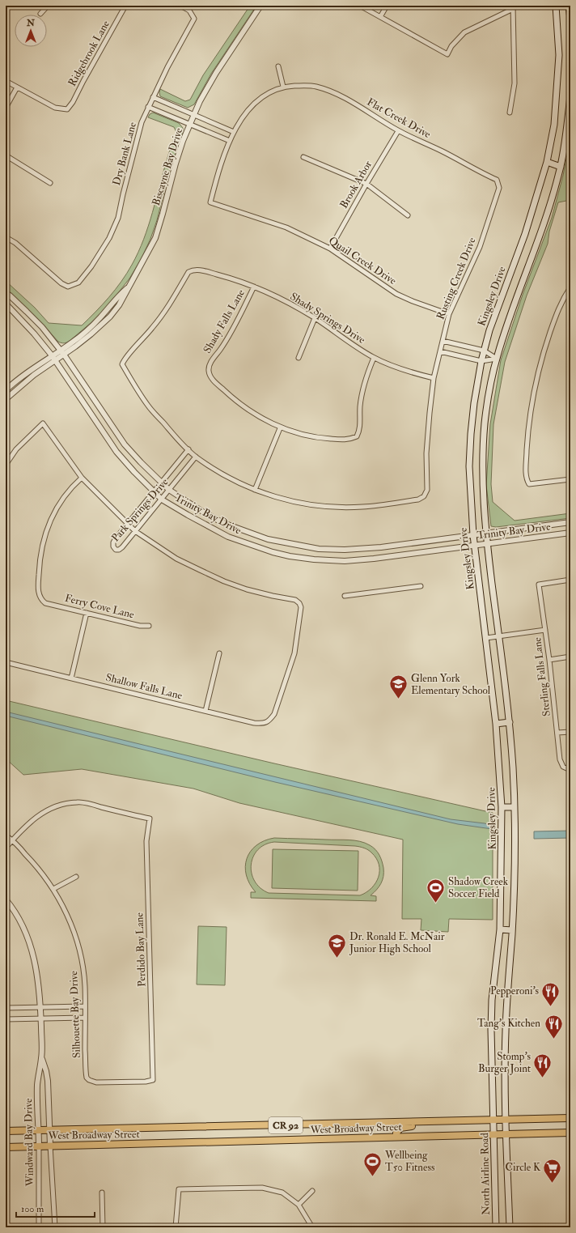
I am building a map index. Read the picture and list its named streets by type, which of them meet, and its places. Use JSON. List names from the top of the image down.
{
  "streets": {
    "main road": [
      "Kingsley Drive",
      "CR 92",
      "West Broadway Street",
      "North Airline Road"
    ],
    "street": [
      "Ridgebrook Lane",
      "Flat Creek Drive",
      "Dry Bank Lane",
      "Biscayne Bay Drive",
      "Brook Arbor",
      "Quail Creek Drive",
      "Rusting Creek Drive",
      "Shady Springs Drive",
      "Shady Falls Lane",
      "Park Springs Drive",
      "Trinity Bay Drive",
      "Ferry Cove Lane",
      "Sterling Falls Lane",
      "Shallow Falls Lane",
      "Perdido Bay Lane",
      "Silhouette Bay Drive",
      "Windward Bay Drive"
    ]
  },
  "crossings": [
    ["Flat Creek Drive", "Brook Arbor"],
    ["Flat Creek Drive", "Rusting Creek Drive"],
    ["Biscayne Bay Drive", "Trinity Bay Drive"],
    ["Brook Arbor", "Quail Creek Drive"],
    ["Quail Creek Drive", "Rusting Creek Drive"],
    ["Rusting Creek Drive", "Shady Springs Drive"],
    ["Kingsley Drive", "Trinity Bay Drive"],
    ["Kingsley Drive", "West Broadway Street"],
    ["Kingsley Drive", "North Airline Road"],
    ["Shady Springs Drive", "Shady Falls Lane"],
    ["Shady Springs Drive", "Park Springs Drive"],
    ["Park Springs Drive", "Trinity Bay Drive"],
    ["Park Springs Drive", "Shallow Falls Lane"],
    ["Perdido Bay Lane", "Silhouette Bay Drive"],
    ["West Broadway Street", "Windward Bay Drive"],
    ["West Broadway Street", "North Airline Road"]
  ],
  "places": {
    "school or university": ["Glenn York Elementary School", "Dr. Ronald E. McNair Junior High School"],
    "sports": ["Shadow Creek Soccer Field", "Wellbeing T50 Fitness"],
    "restaurant": ["Pepperoni's", "Tang's Kitchen", "Stomp's Burger Joint"],
    "supermarket": ["Circle K"]
  },
  "scale_bar": "100 m",
  "north": "top"
}
